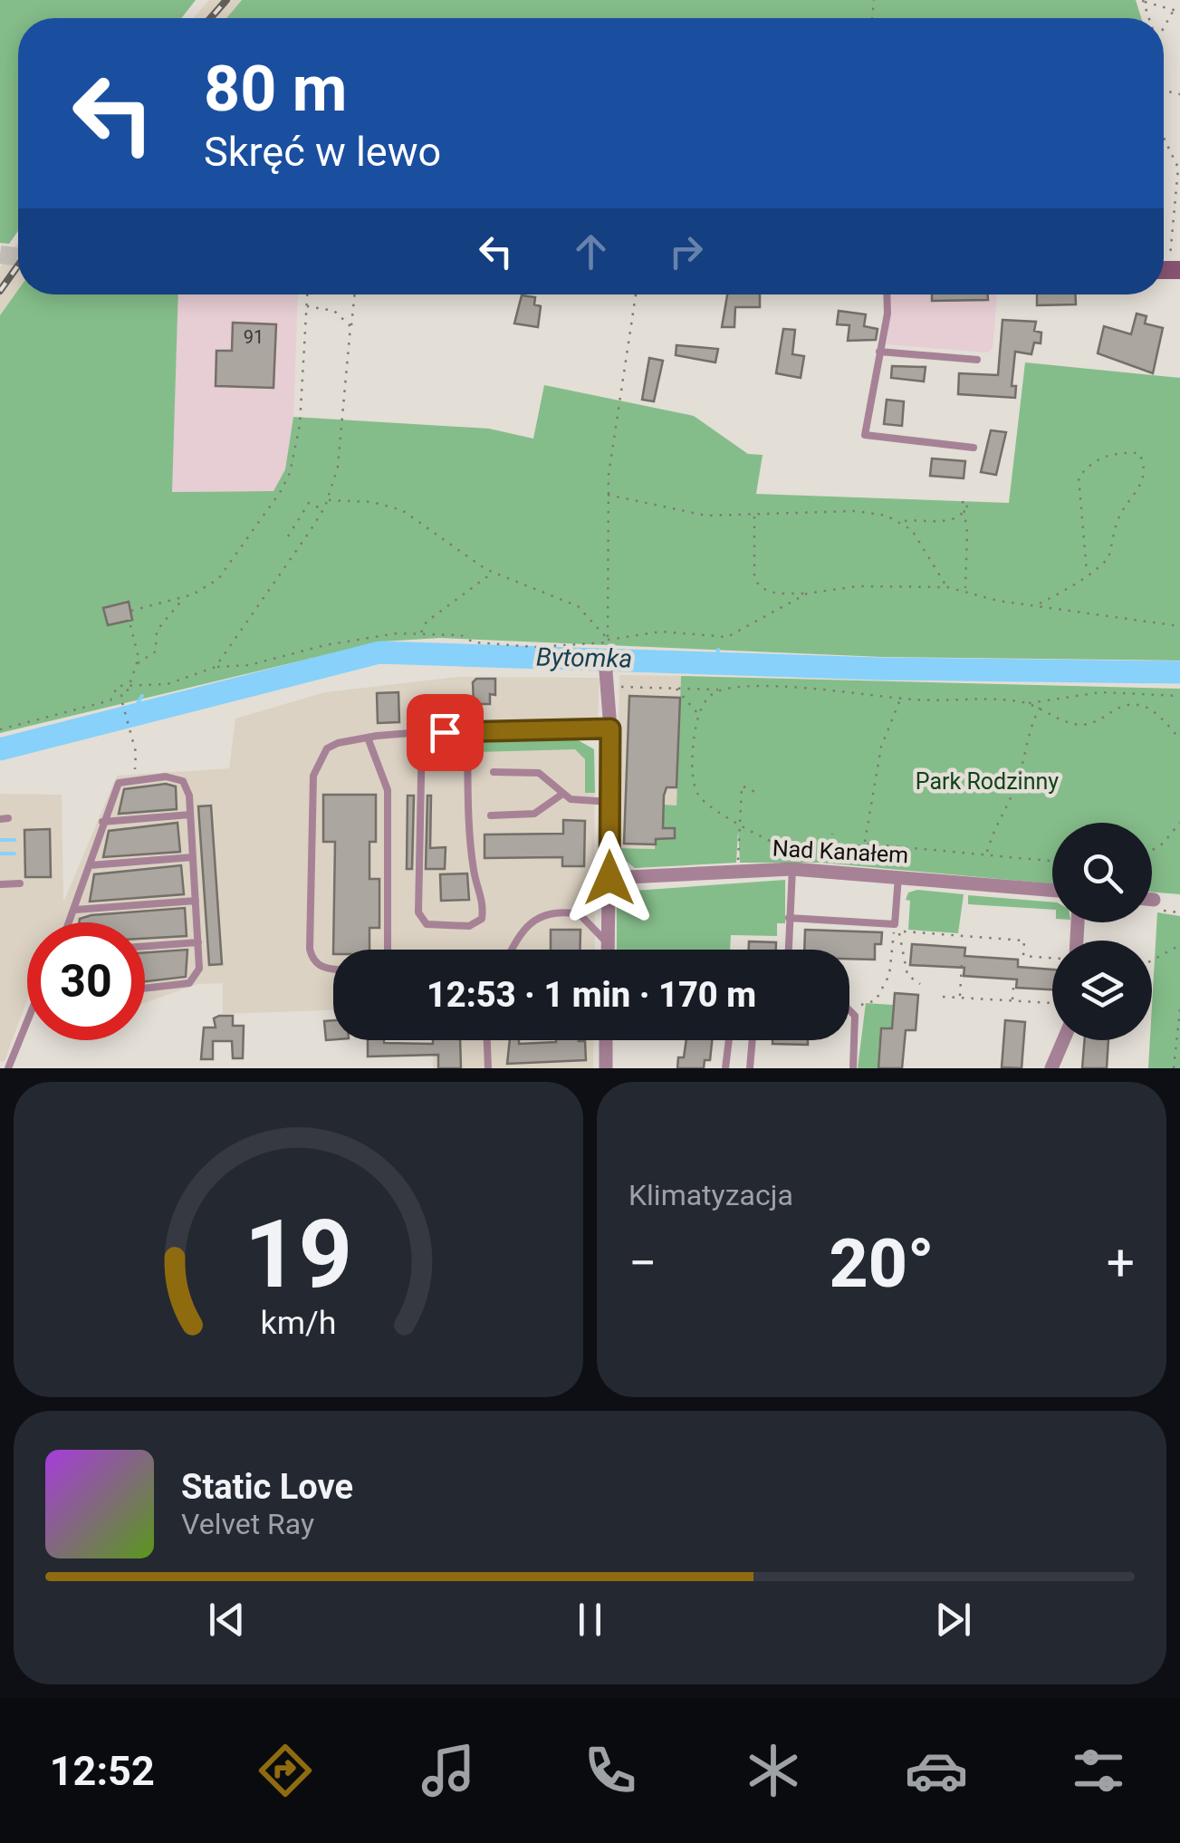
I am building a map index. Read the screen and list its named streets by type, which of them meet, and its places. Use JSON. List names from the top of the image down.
{
  "streets": {
    "street": ["Nad Kanałem"]
  },
  "water": ["Bytomka"],
  "parks": ["Park Rodzinny"],
  "house_numbers": ["91"],
  "page": {
    "turn": ["80 m", "Skręć w lewo"],
    "limit": "30",
    "trip": "12:53 · 1 min · 170 m",
    "tile": "Klimatyzacja",
    "heat": ["−", "20°", "+"],
    "song": ["Static Love", "Velvet Ray"],
    "tabs": "12:52",
    "gauge": ["19", "km/h"]
  }
}
